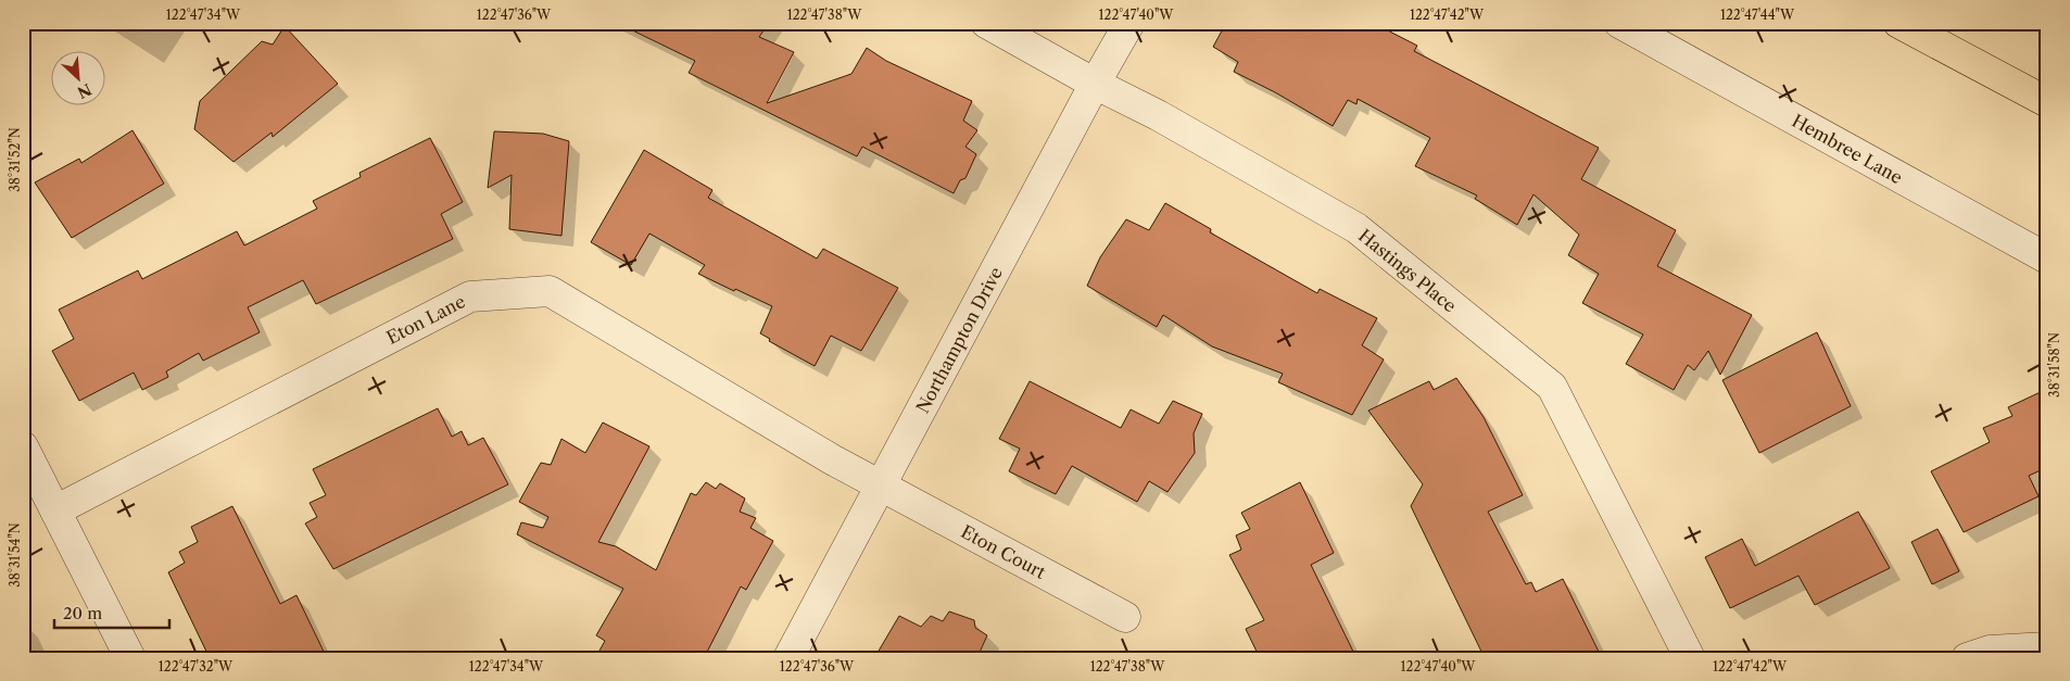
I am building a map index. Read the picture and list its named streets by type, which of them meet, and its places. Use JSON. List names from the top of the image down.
{
  "streets": {
    "street": [
      "Hembree Lane",
      "Hastings Place",
      "Eton Lane",
      "Northampton Drive",
      "Eton Court"
    ]
  },
  "crossings": [
    ["Hastings Place", "Northampton Drive"],
    ["Eton Lane", "Northampton Drive"],
    ["Eton Lane", "Eton Court"],
    ["Northampton Drive", "Eton Court"]
  ],
  "scale_bar": "20 m",
  "north": "bottom right",
  "coordinates": [
    "122°47'34\"W",
    "122°47'36\"W",
    "122°47'38\"W",
    "122°47'40\"W",
    "122°47'42\"W",
    "122°47'44\"W",
    "38°31'52\"N",
    "38°31'58\"N",
    "38°31'54\"N",
    "122°47'32\"W"
  ]
}
